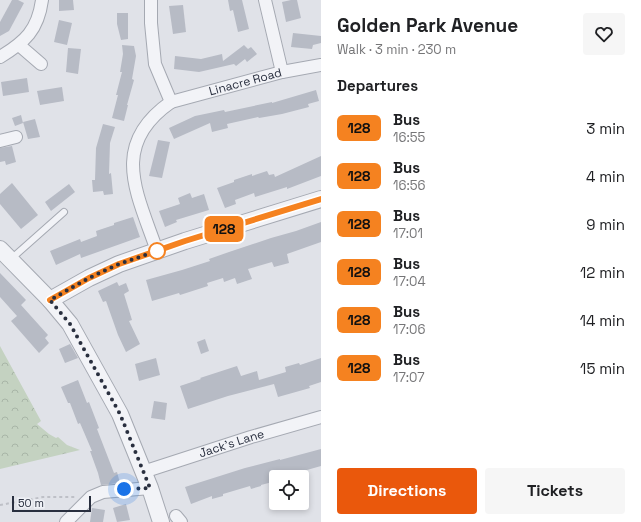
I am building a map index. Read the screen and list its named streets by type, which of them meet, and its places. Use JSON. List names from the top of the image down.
{
  "streets": {
    "street": ["Linacre Road", "Jack's Lane"]
  },
  "lines": ["bus line 128"],
  "scale_bar": "50 m",
  "page": {
    "on_map": "128",
    "heading": [
      ["Golden Park Avenue", "Walk · 3 min · 230 m"],
      "Departures"
    ],
    "list": [
      {
        "mark": "128",
        "name": "Bus",
        "note": "16:55",
        "value": "3 min"
      },
      {
        "mark": "128",
        "name": "Bus",
        "note": "16:56",
        "value": "4 min"
      },
      {
        "mark": "128",
        "name": "Bus",
        "note": "17:01",
        "value": "9 min"
      },
      {
        "mark": "128",
        "name": "Bus",
        "note": "17:04",
        "value": "12 min"
      },
      {
        "mark": "128",
        "name": "Bus",
        "note": "17:06",
        "value": "14 min"
      },
      {
        "mark": "128",
        "name": "Bus",
        "note": "17:07",
        "value": "15 min"
      }
    ],
    "buttons": ["Directions", "Tickets"],
    "scale": "50 m"
  }
}
